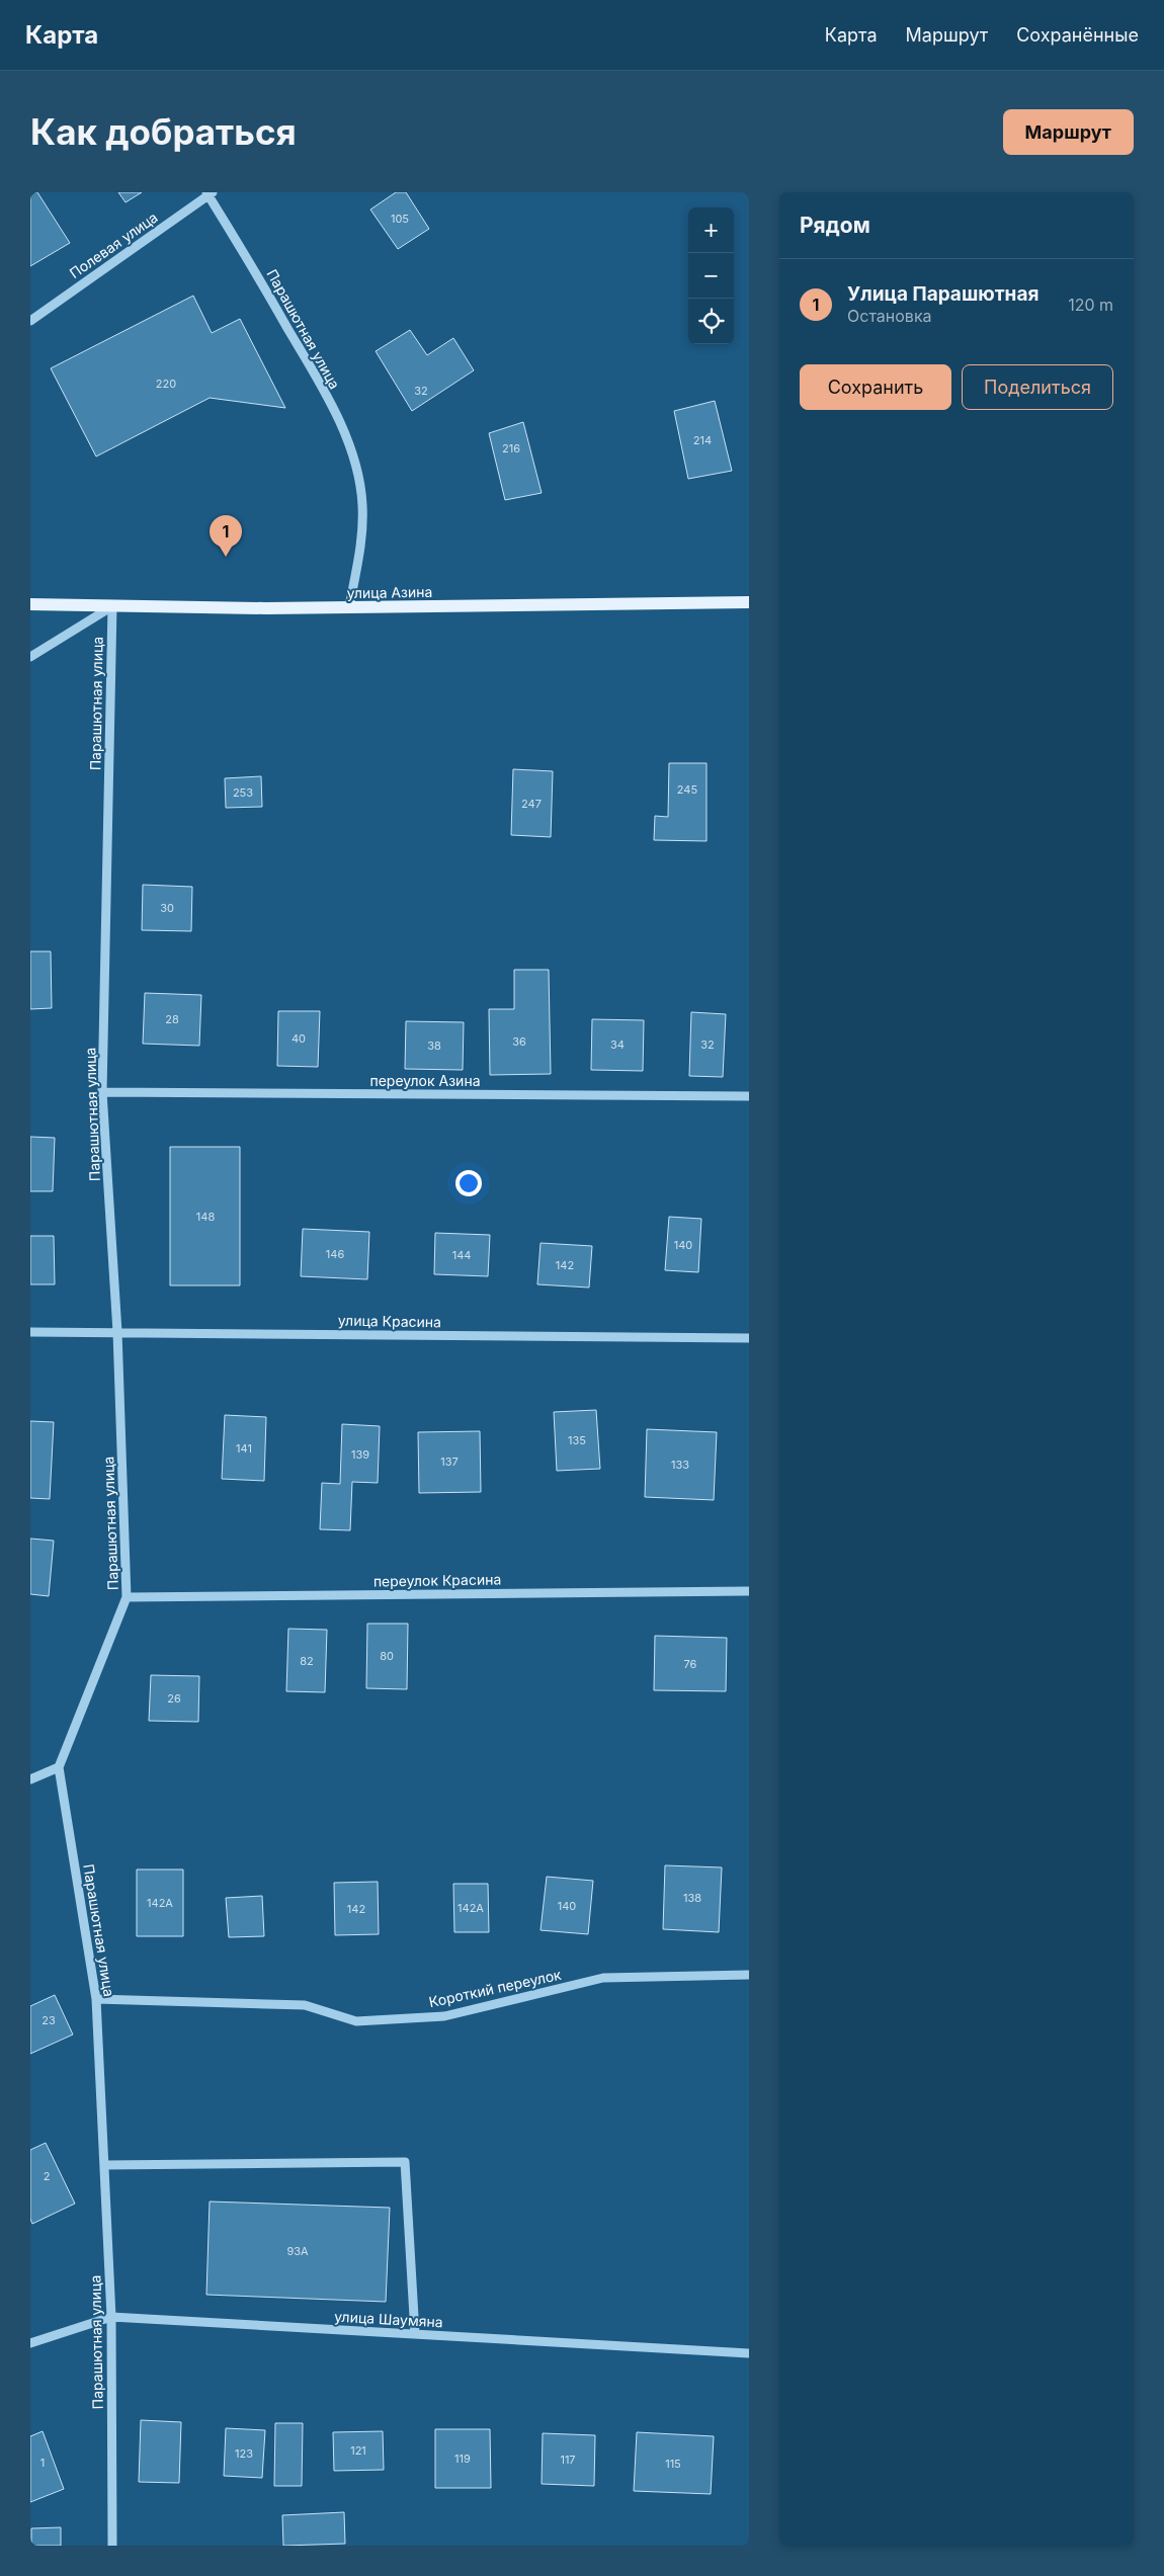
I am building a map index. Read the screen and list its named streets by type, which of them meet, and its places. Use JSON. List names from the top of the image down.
{
  "streets": {
    "main road": ["улица Азина"],
    "street": [
      "Полевая улица",
      "Парашютная улица",
      "переулок Азина",
      "улица Красина",
      "переулок Красина",
      "Короткий переулок",
      "улица Шаумяна"
    ]
  },
  "crossings": [
    ["Полевая улица", "Парашютная улица"],
    ["Парашютная улица", "улица Азина"],
    ["Парашютная улица", "переулок Азина"],
    ["Парашютная улица", "улица Красина"],
    ["Парашютная улица", "переулок Красина"],
    ["Парашютная улица", "Короткий переулок"],
    ["Парашютная улица", "улица Шаумяна"]
  ],
  "house_numbers": [
    "105",
    "220",
    "32",
    "214",
    "216",
    "245",
    "253",
    "247",
    "30",
    "28",
    "40",
    "36",
    "34",
    "32",
    "38",
    "148",
    "140",
    "146",
    "144",
    "142",
    "135",
    "141",
    "139",
    "137",
    "133",
    "80",
    "82",
    "76",
    "26",
    "138",
    "142А",
    "140",
    "142А",
    "142",
    "23",
    "2",
    "93А",
    "121",
    "123",
    "119",
    "117",
    "1",
    "115"
  ],
  "page": {
    "header": "Карта",
    "nav": ["Карта", "Маршрут", "Сохранённые"],
    "buttons": [
      "Маршрут",
      ["Сохранить", "Поделиться"]
    ],
    "title": "Как добраться",
    "heading": "Рядом",
    "map_buttons": ["+", "−"],
    "list": [
      {
        "mark": "1",
        "name": "Улица Парашютная",
        "note": "Остановка",
        "value": "120 m"
      }
    ],
    "pins": "1"
  }
}
